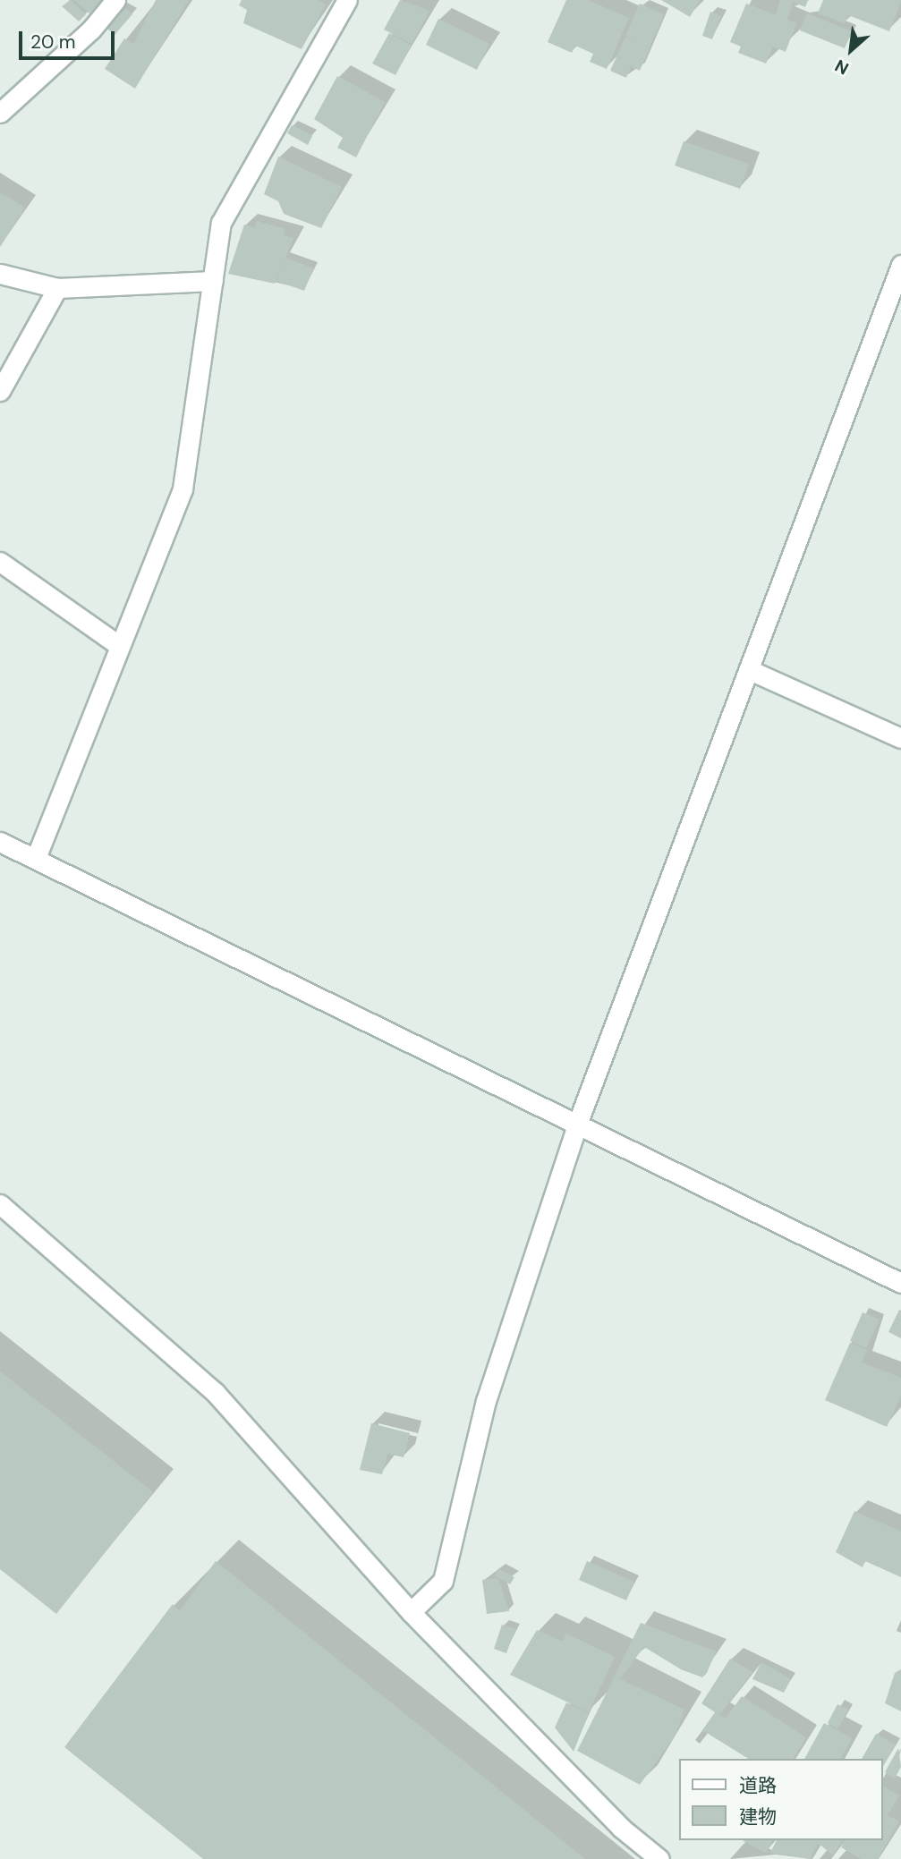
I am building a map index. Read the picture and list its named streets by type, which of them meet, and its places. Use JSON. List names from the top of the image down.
{
  "legend": ["道路", "建物"],
  "scale_bar": "20 m",
  "north": "bottom left"
}
